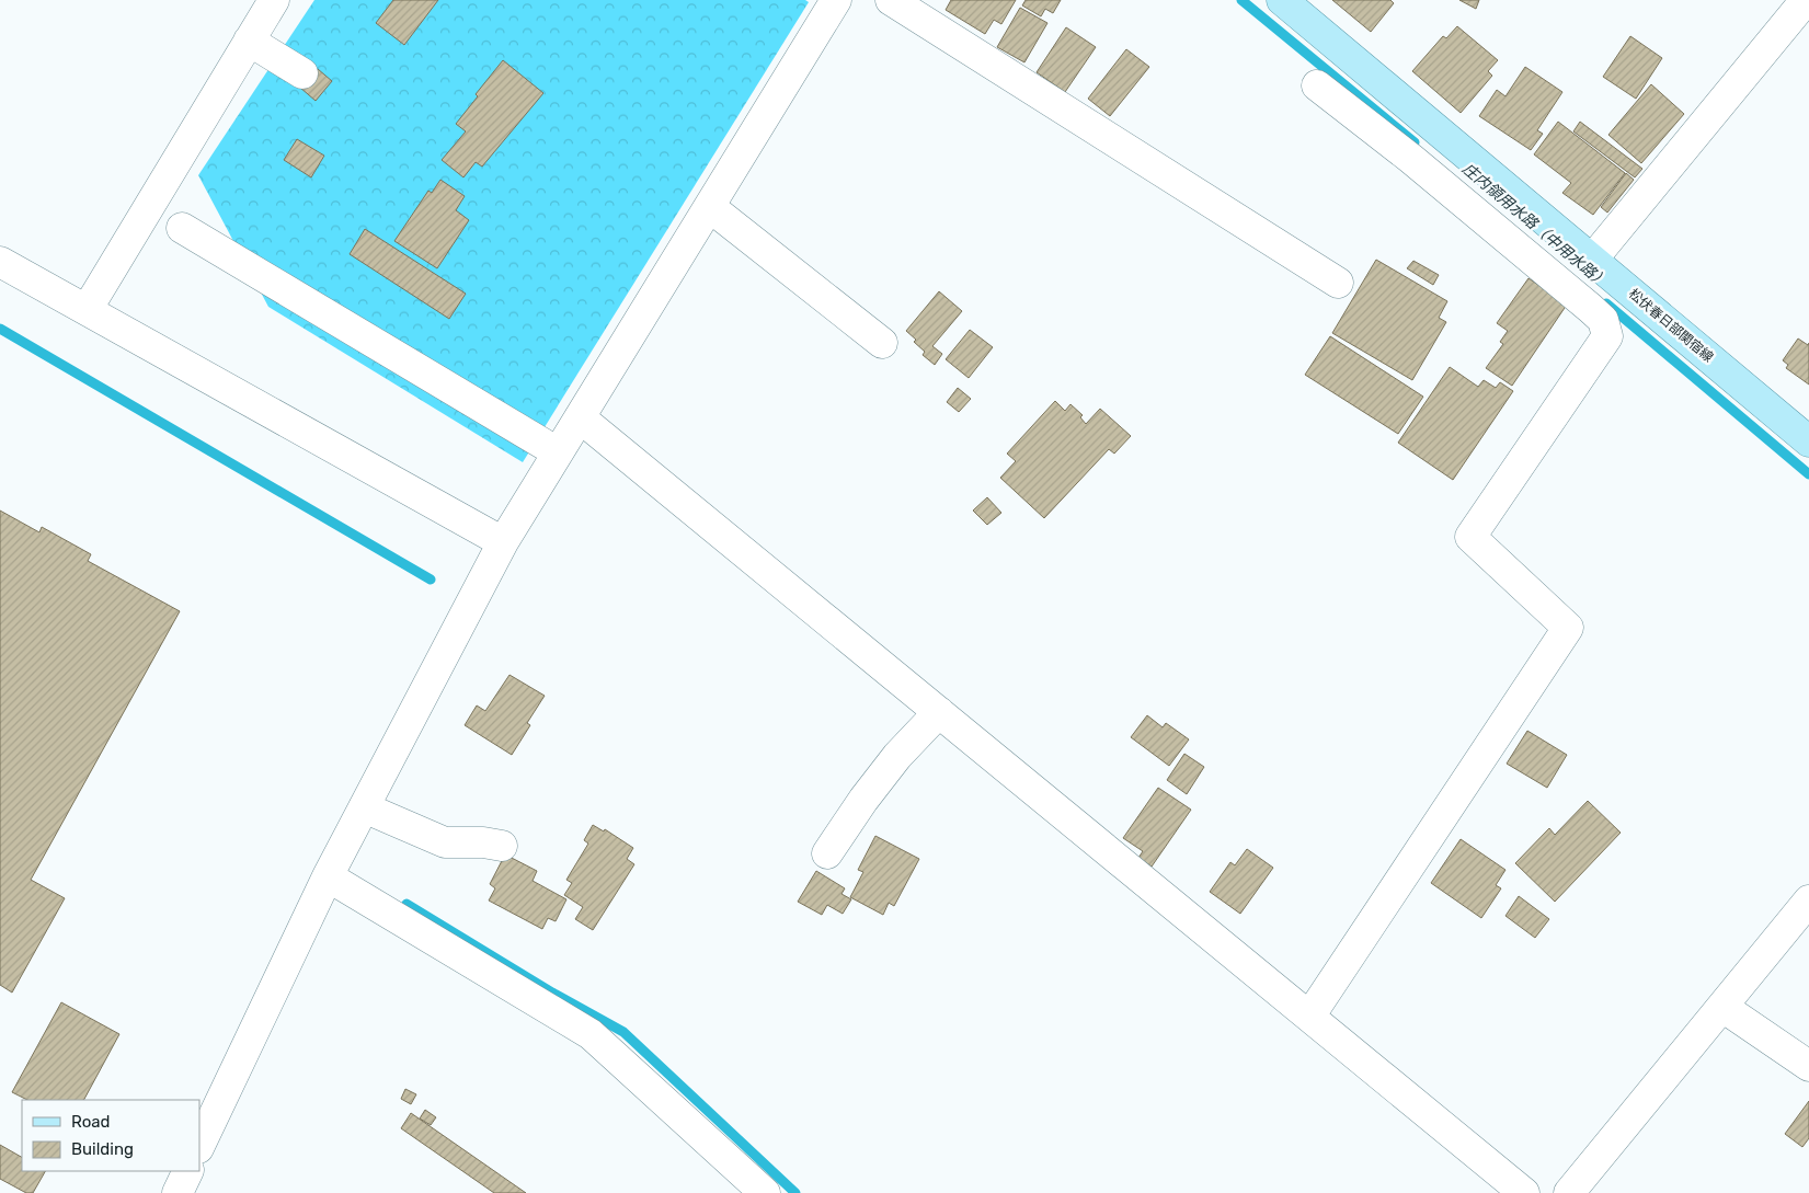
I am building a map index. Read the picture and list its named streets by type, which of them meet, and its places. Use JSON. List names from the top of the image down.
{
  "streets": {
    "main road": ["松伏春日部関宿線"]
  },
  "water": ["庄内領用水路（中用水路）"],
  "legend": ["Road", "Building"]
}
